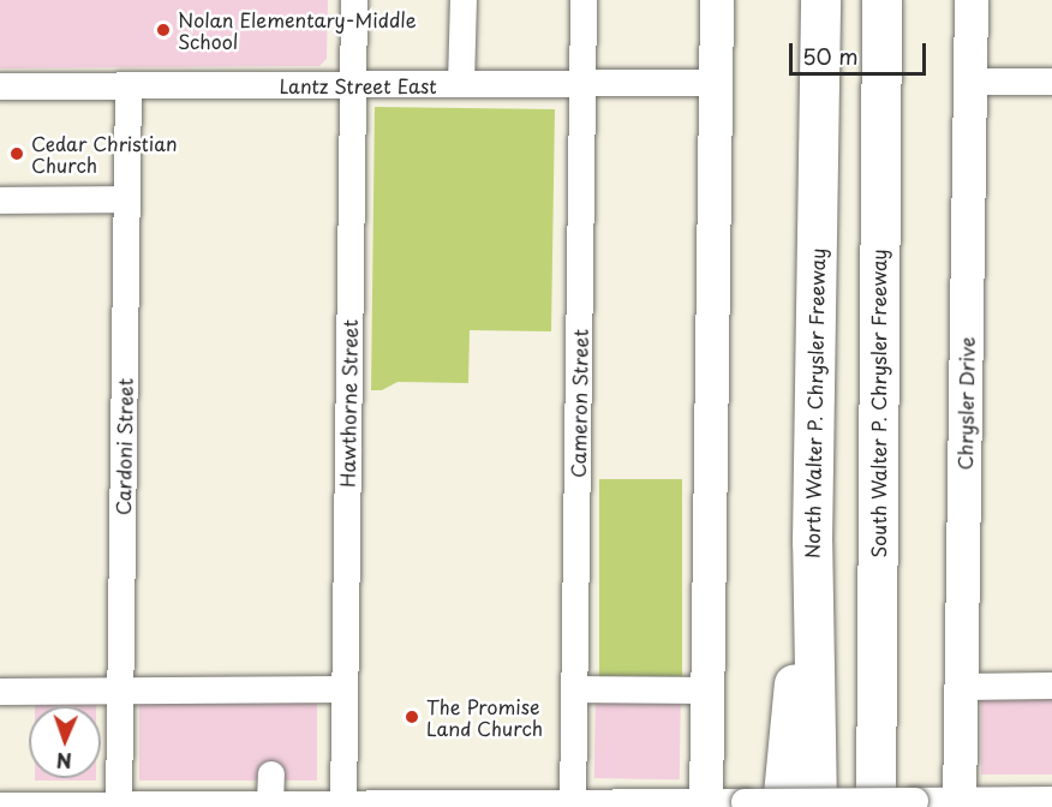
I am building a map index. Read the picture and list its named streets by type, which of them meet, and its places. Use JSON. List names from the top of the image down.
{
  "streets": {
    "highway": ["North Walter P. Chrysler Freeway", "South Walter P. Chrysler Freeway"],
    "main road": ["Chrysler Drive"],
    "street": [
      "Lantz Street East",
      "Hawthorne Street",
      "Cameron Street",
      "Cardoni Street"
    ]
  },
  "crossings": [
    ["Lantz Street East", "Hawthorne Street"],
    ["Lantz Street East", "Cameron Street"],
    ["Lantz Street East", "Cardoni Street"]
  ],
  "places": ["Nolan Elementary-Middle School", "Cedar Christian Church", "The Promise Land Church"],
  "scale_bar": "50 m",
  "north": "bottom"
}
